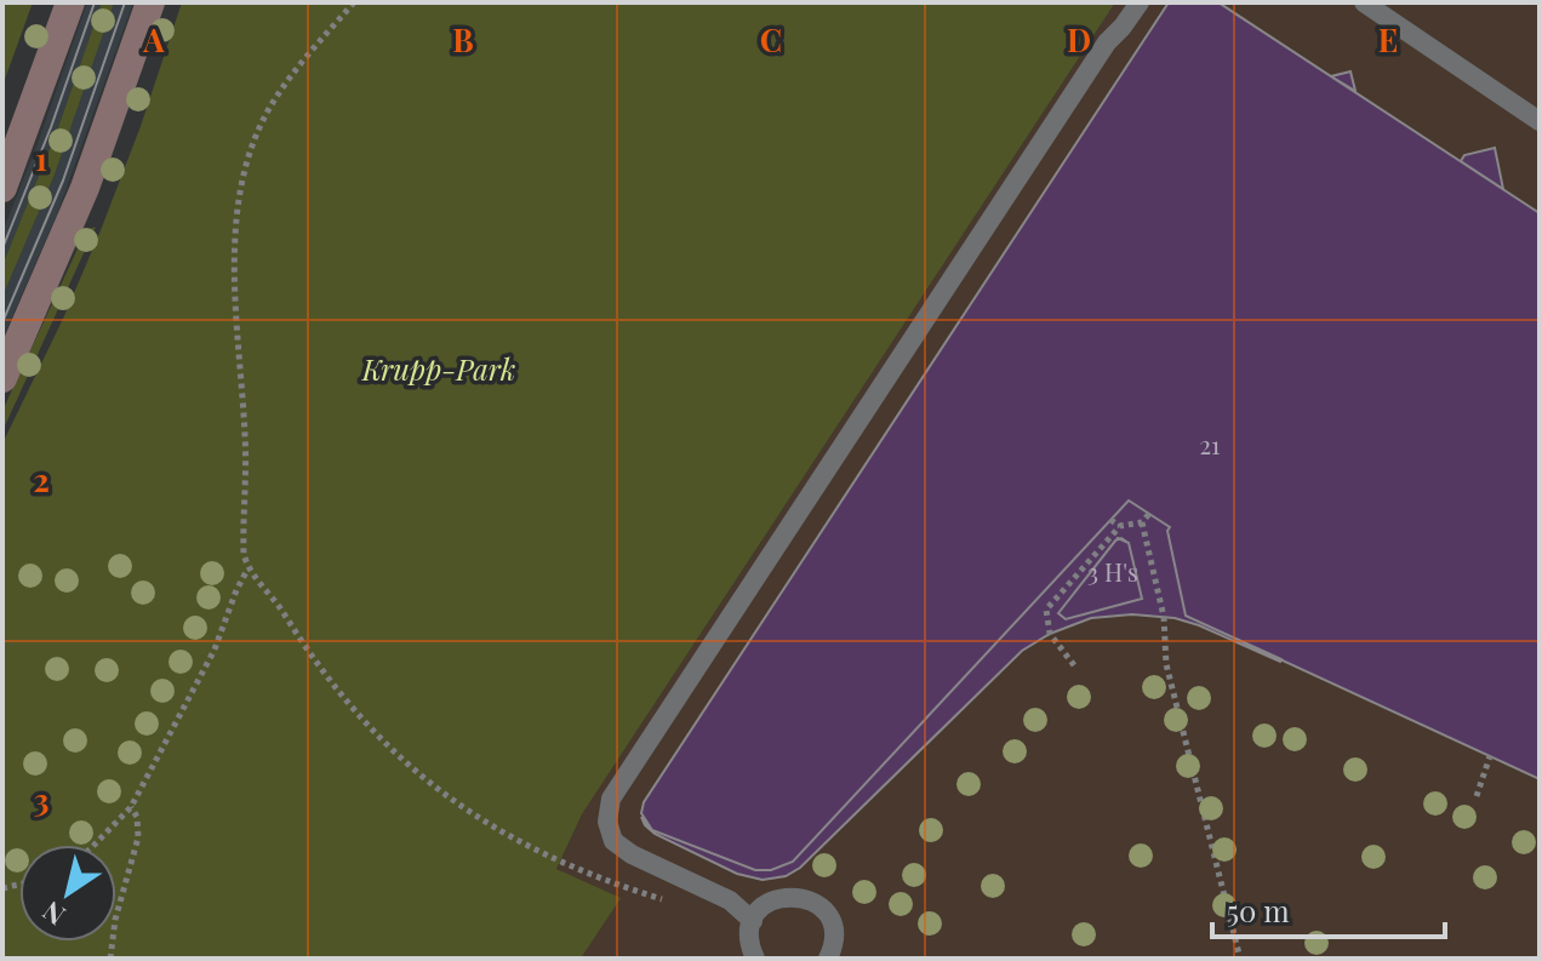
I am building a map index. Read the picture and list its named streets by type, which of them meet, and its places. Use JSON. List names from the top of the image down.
{
  "parks": ["Krupp-Park"],
  "house_numbers": ["21", "3 H's"],
  "scale_bar": "50 m",
  "north": "bottom left",
  "grid": {
    "columns": [
      "A",
      "B",
      "C",
      "D",
      "E"
    ],
    "rows": ["1", "2", "3"]
  }
}
